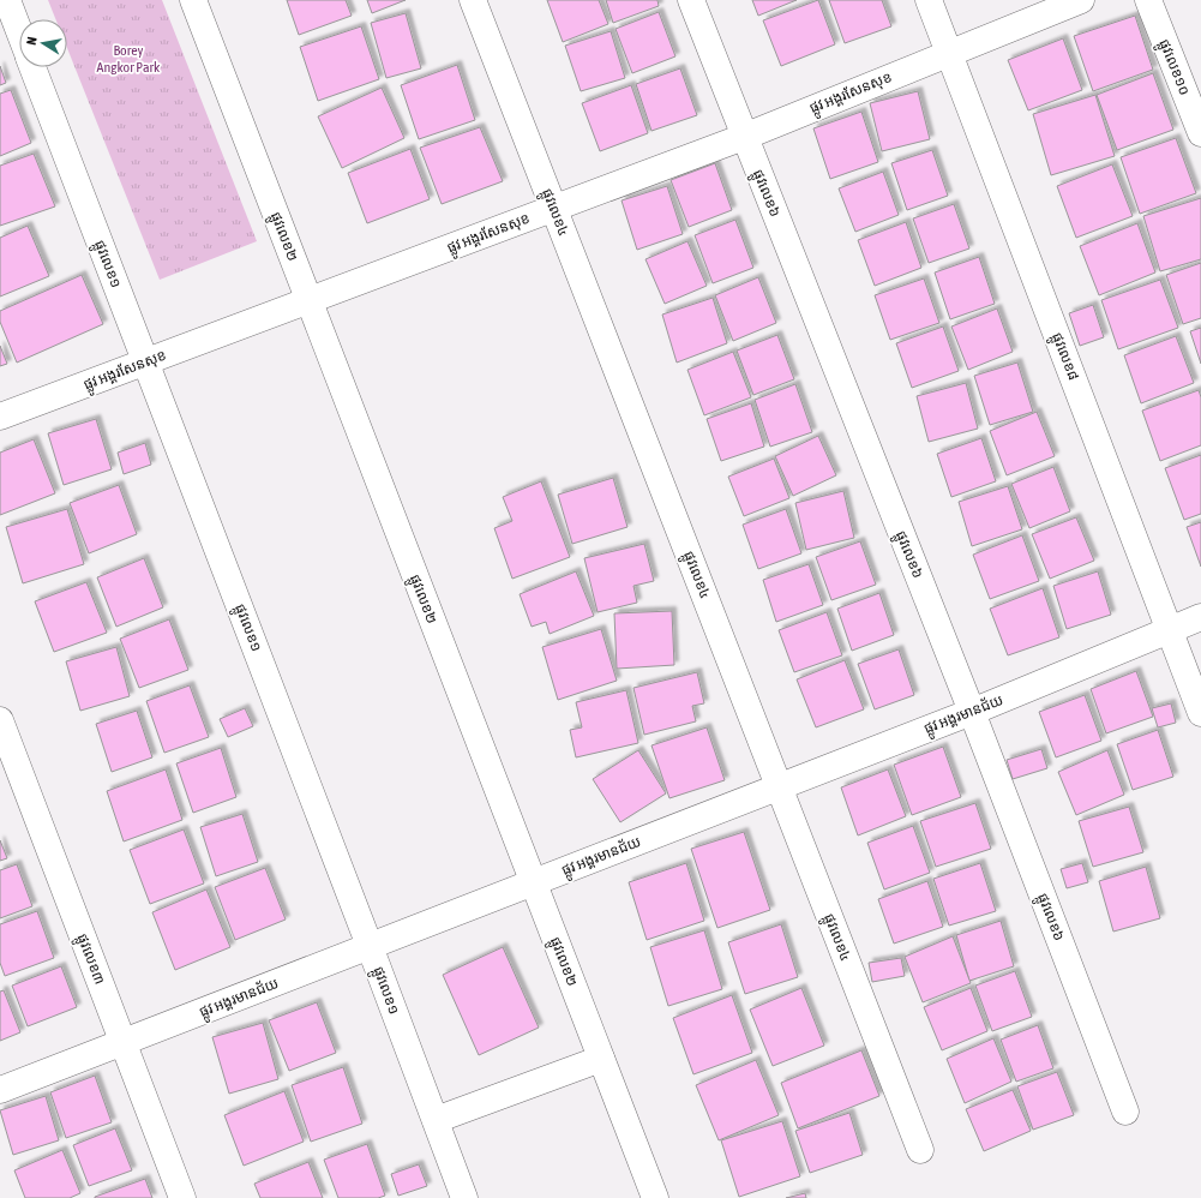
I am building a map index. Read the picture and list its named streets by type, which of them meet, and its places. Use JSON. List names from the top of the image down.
{
  "streets": {
    "street": [
      "ផ្លូវលេខ១០",
      "ផ្លូវ អង្គរសែនសុខ",
      "ផ្លូវលេខ៦",
      "ផ្លូវលេខ៤",
      "ផ្លូវលេខ២",
      "ផ្លូវលេខ១",
      "ផ្លូវលេខ៨",
      "ផ្លូវ អង្គរមានជ័យ",
      "ផ្លូវលេខ៣"
    ]
  },
  "crossings": [
    ["ផ្លូវ អង្គរសែនសុខ", "ផ្លូវលេខ៦"],
    ["ផ្លូវ អង្គរសែនសុខ", "ផ្លូវលេខ៤"],
    ["ផ្លូវ អង្គរសែនសុខ", "ផ្លូវលេខ២"],
    ["ផ្លូវ អង្គរសែនសុខ", "ផ្លូវលេខ១"],
    ["ផ្លូវ អង្គរសែនសុខ", "ផ្លូវលេខ៨"],
    ["ផ្លូវលេខ៦", "ផ្លូវ អង្គរមានជ័យ"],
    ["ផ្លូវលេខ៤", "ផ្លូវ អង្គរមានជ័យ"],
    ["ផ្លូវលេខ២", "ផ្លូវ អង្គរមានជ័យ"],
    ["ផ្លូវលេខ១", "ផ្លូវ អង្គរមានជ័យ"],
    ["ផ្លូវលេខ៨", "ផ្លូវ អង្គរមានជ័យ"],
    ["ផ្លូវ អង្គរមានជ័យ", "ផ្លូវលេខ៣"]
  ],
  "parks": ["Borey Angkor Park"],
  "north": "left"
}
